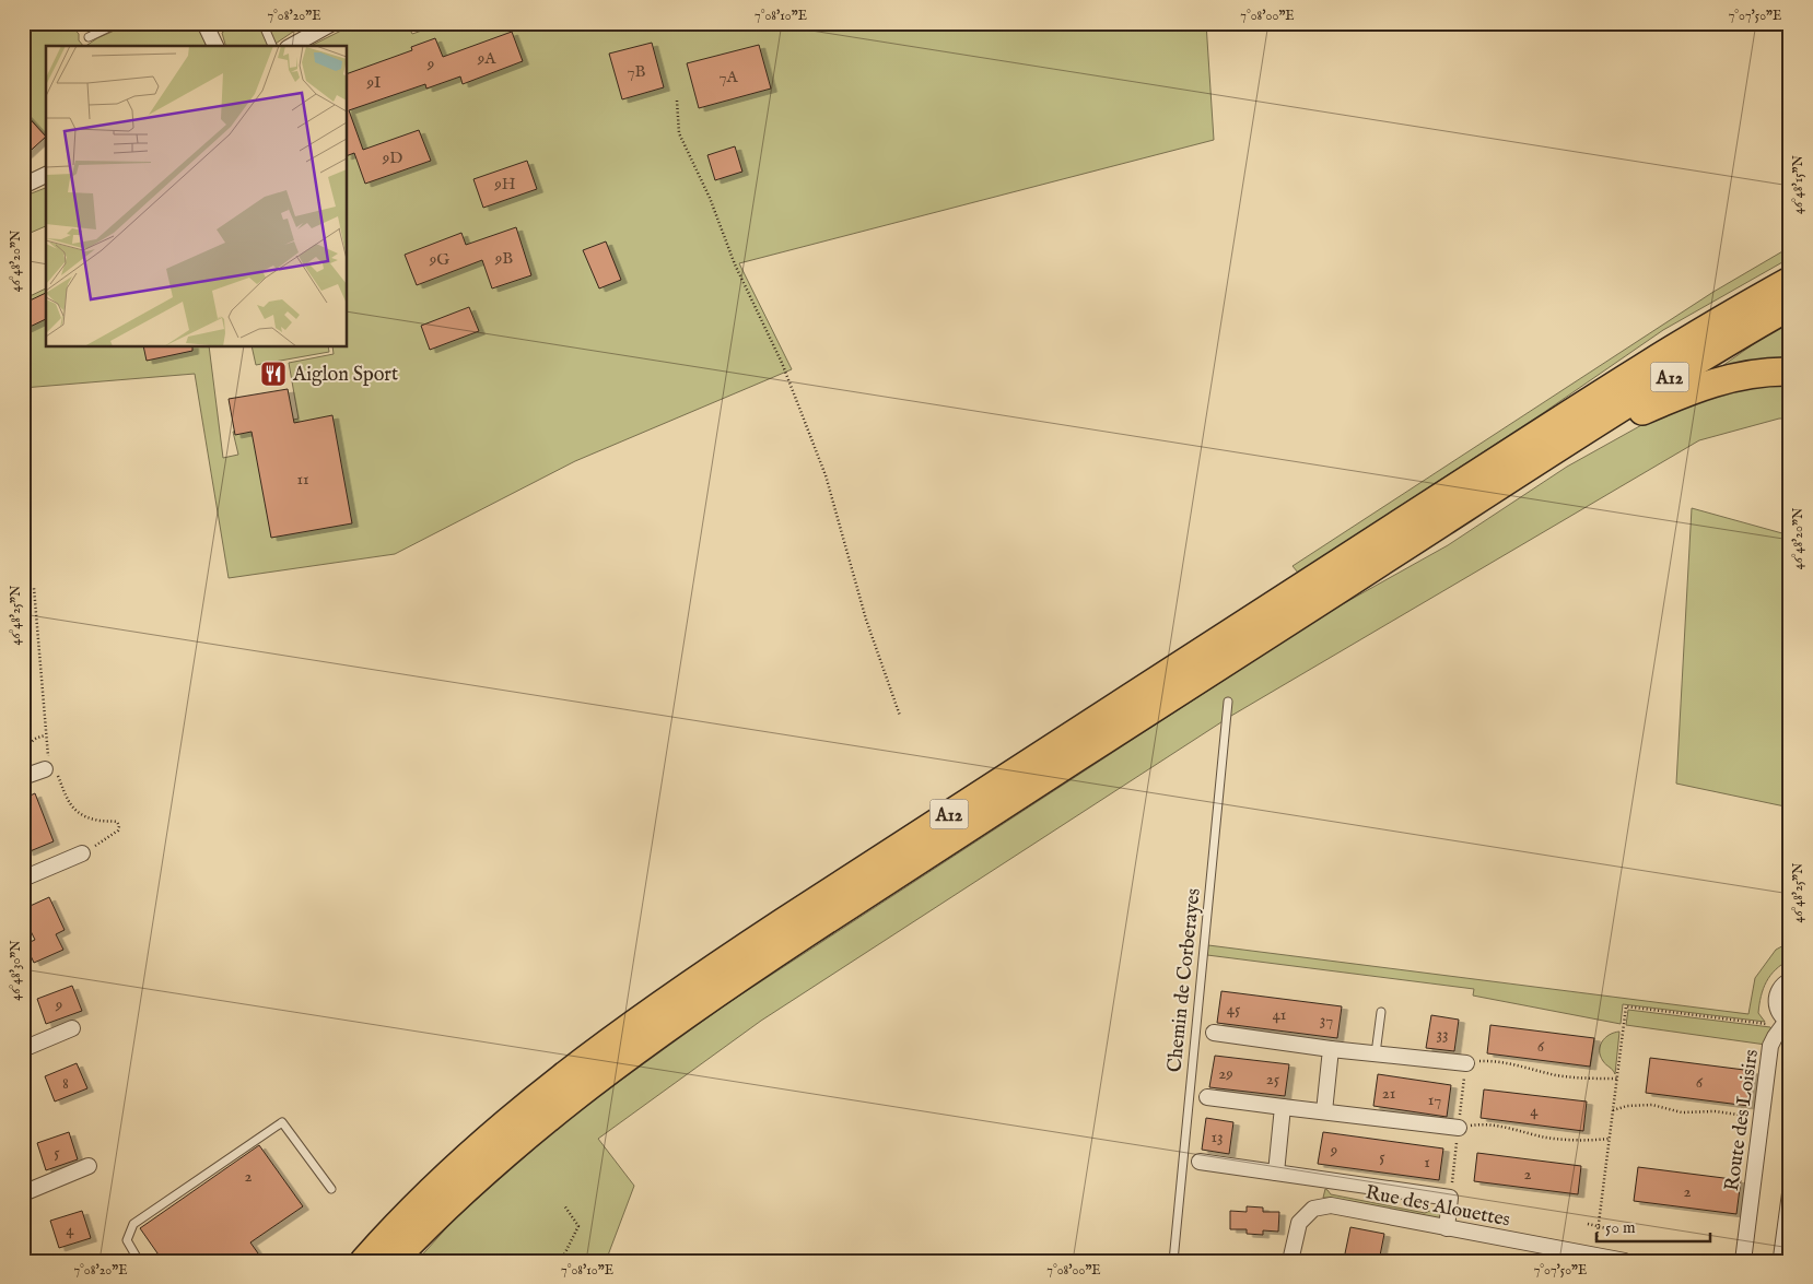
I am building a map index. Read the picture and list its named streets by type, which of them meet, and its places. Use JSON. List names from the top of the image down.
{
  "streets": {
    "highway": ["A12"],
    "street": ["Route des Loisirs", "Rue des Alouettes"],
    "lane": ["Chemin de Corberayes"]
  },
  "places": {
    "restaurant": ["Aiglon Sport"]
  },
  "house_numbers": [
    "9A",
    "9",
    "7B",
    "7A",
    "9I",
    "9D",
    "9H",
    "9B",
    "9G",
    "11",
    "9",
    "45",
    "41",
    "37",
    "33",
    "6",
    "29",
    "25",
    "6",
    "8",
    "21",
    "17",
    "4",
    "13",
    "9",
    "5",
    "5",
    "1",
    "2",
    "2",
    "2",
    "4"
  ],
  "scale_bar": "50 m",
  "coordinates": [
    "7°08'20\"E",
    "7°08'10\"E",
    "7°08'00\"E",
    "7°07'50\"E",
    "46°48'15\"N",
    "46°48'20\"N",
    "46°48'25\"N",
    "46°48'30\"N"
  ]
}
